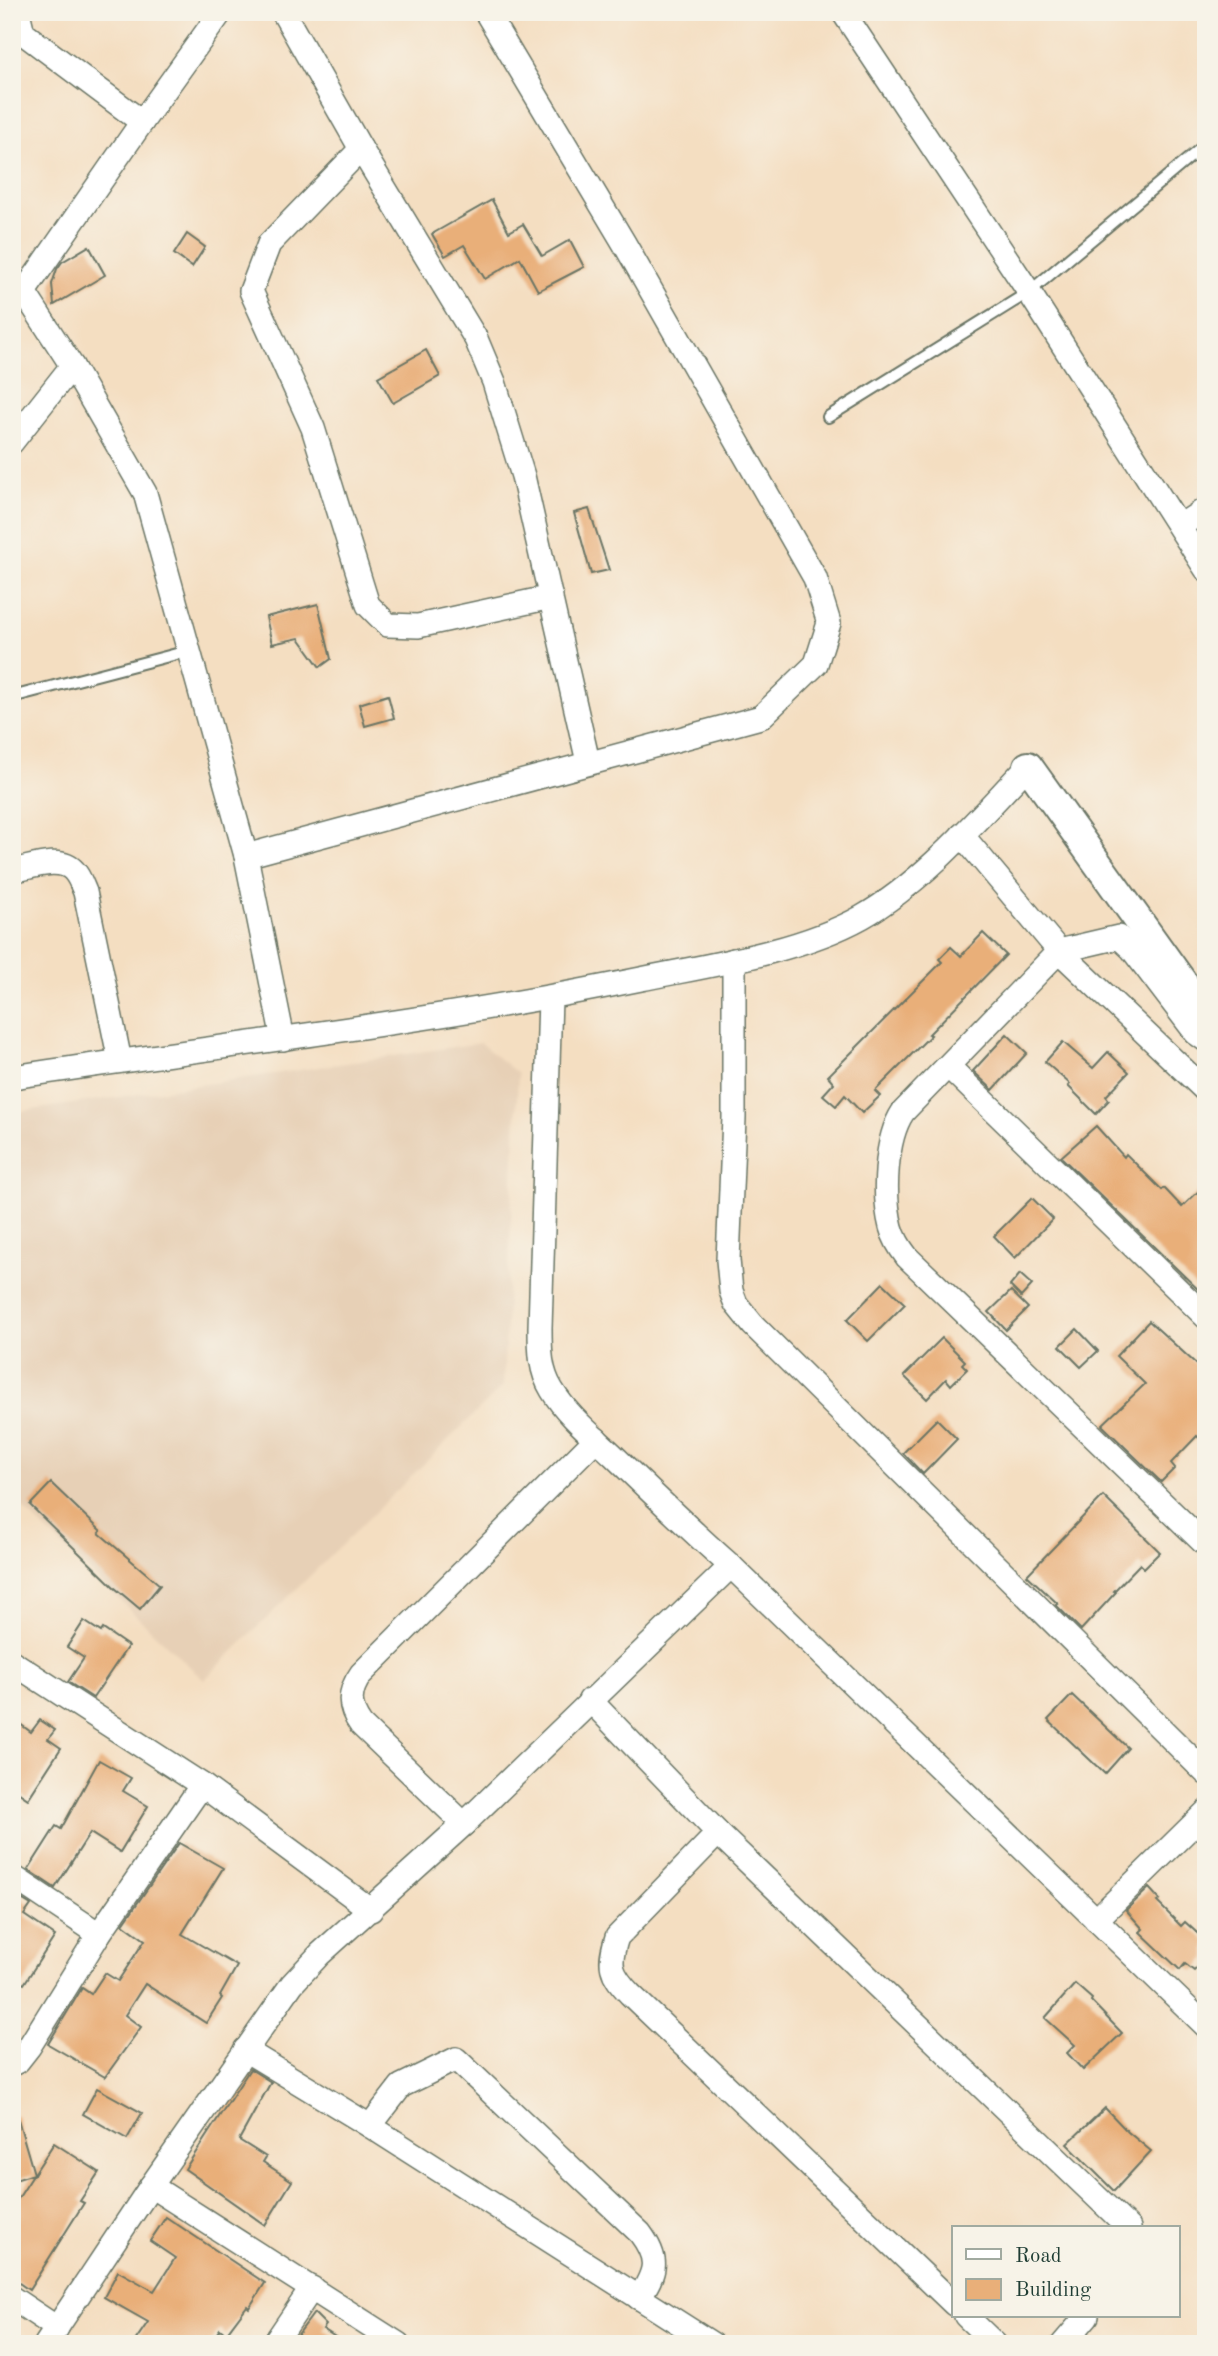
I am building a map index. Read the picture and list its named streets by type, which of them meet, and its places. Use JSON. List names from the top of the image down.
{
  "legend": ["Road", "Building"]
}
